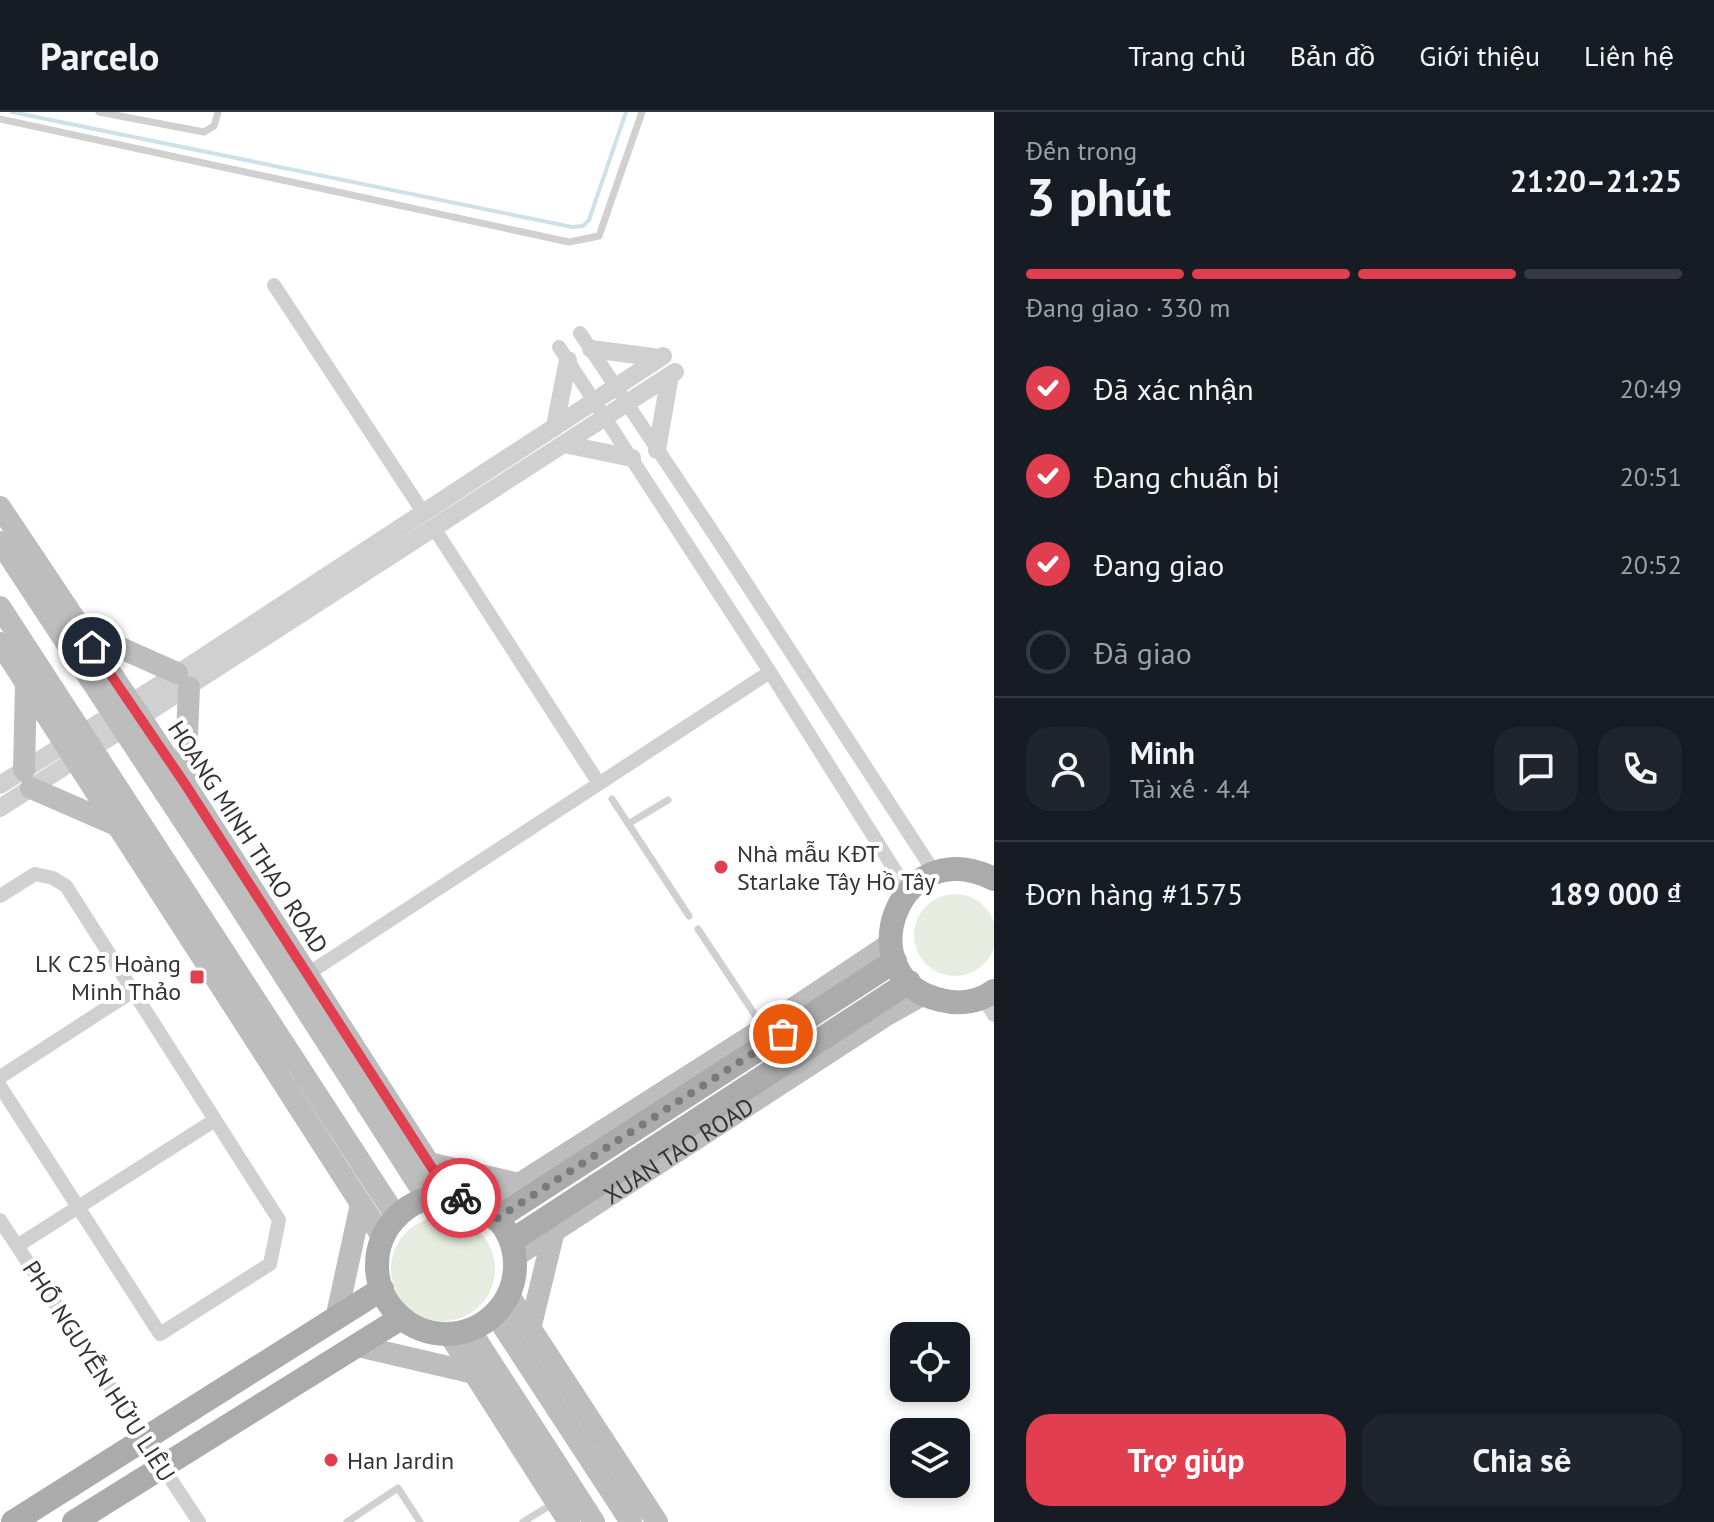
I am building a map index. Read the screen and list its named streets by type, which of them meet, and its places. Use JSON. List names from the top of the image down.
{
  "streets": {
    "main road": ["HOANG MINH THAO ROAD", "XUAN TAO ROAD"],
    "street": ["PHỐ NGUYỄN HỮU LIÊU"]
  },
  "crossings": [
    ["HOANG MINH THAO ROAD", "XUAN TAO ROAD"]
  ],
  "places": {
    "other": ["Nhà mẫu KĐT Starlake Tây Hồ Tây", "Han Jardin"],
    "transit": ["LK C25 Hoàng Minh Thảo"]
  },
  "page": {
    "header": "Parcelo",
    "nav": [
      "Trang chủ",
      "Bản đồ",
      "Giới thiệu",
      "Liên hệ"
    ],
    "heading": ["3 phút", "Đến trong", "21:20–21:25"],
    "panel": [
      "Minh",
      "Tài xế · 4.4",
      "Đơn hàng #1575",
      "189 000 ₫"
    ],
    "bar": "Đang giao · 330 m",
    "list": [
      ["Đã xác nhận", "20:49"],
      ["Đang chuẩn bị", "20:51"],
      ["Đang giao", "20:52"],
      "Đã giao"
    ],
    "buttons": ["Trợ giúp", "Chia sẻ"]
  }
}
